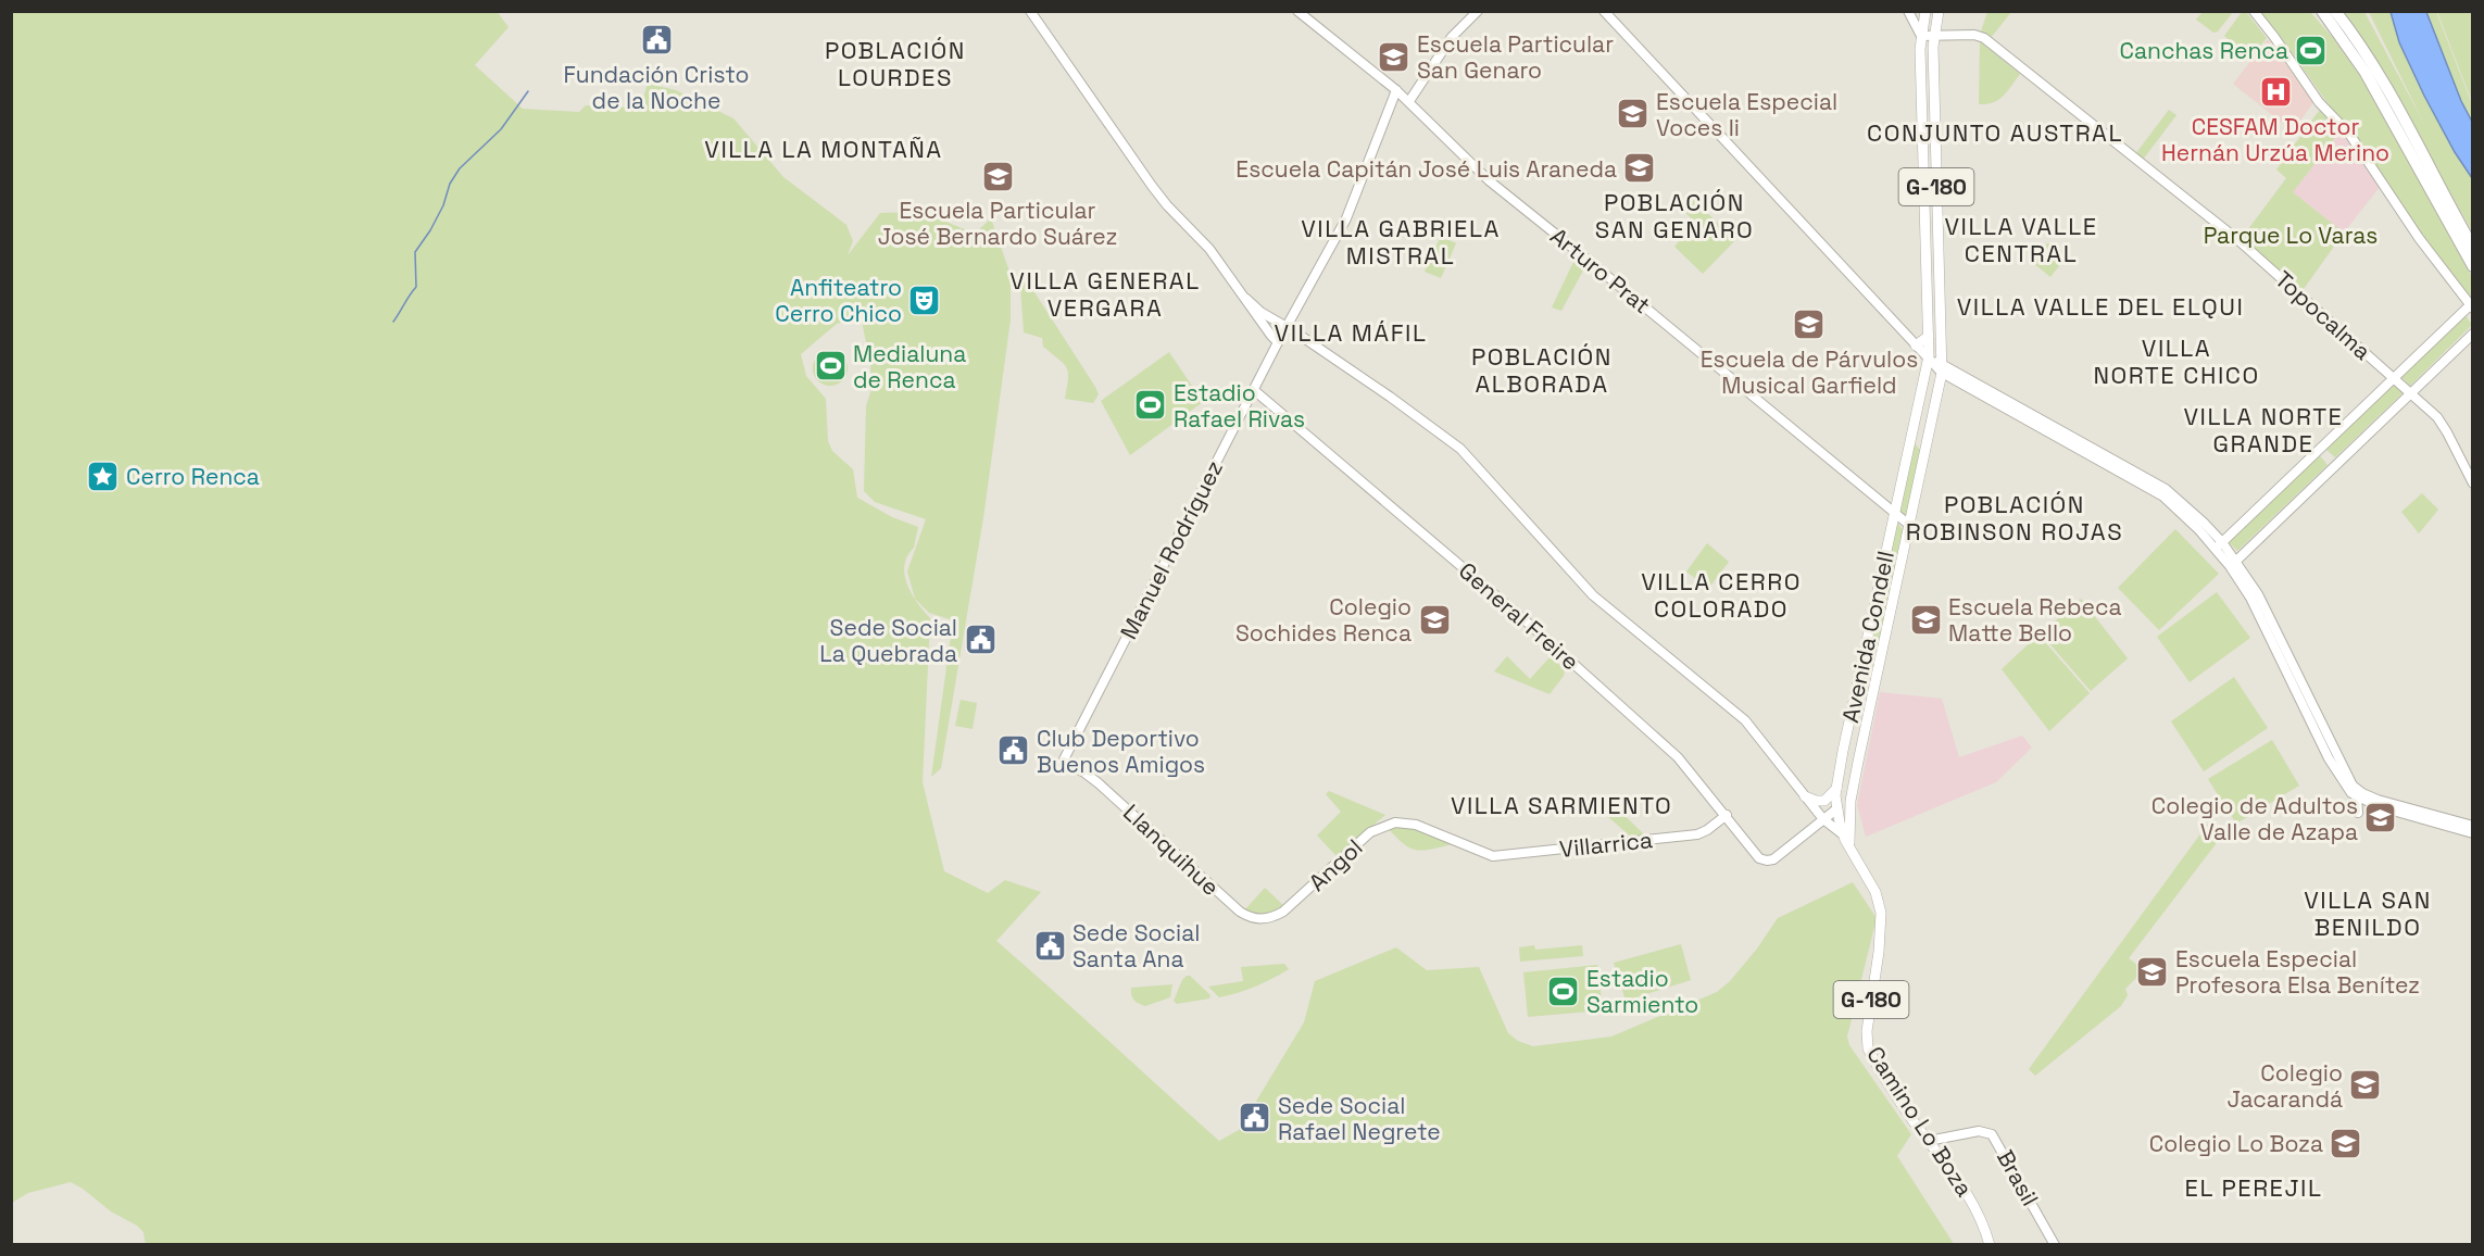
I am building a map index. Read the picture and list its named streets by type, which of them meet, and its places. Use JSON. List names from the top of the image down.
{
  "streets": {
    "main road": ["G-180", "Avenida Condell", "Camino Lo Boza"],
    "street": [
      "Arturo Prat",
      "Topocalma",
      "Manuel Rodríguez",
      "General Freire",
      "Villarrica",
      "Llanquihue",
      "Angol",
      "Brasil"
    ]
  },
  "crossings": [
    ["G-180", "Avenida Condell"],
    ["G-180", "Camino Lo Boza"],
    ["Arturo Prat", "Manuel Rodríguez"],
    ["Arturo Prat", "Avenida Condell"],
    ["Topocalma", "Avenida Condell"],
    ["Manuel Rodríguez", "General Freire"],
    ["Manuel Rodríguez", "Llanquihue"],
    ["Manuel Rodríguez", "Camino Lo Boza"],
    ["General Freire", "Villarrica"],
    ["General Freire", "Camino Lo Boza"],
    ["Avenida Condell", "Camino Lo Boza"],
    ["Villarrica", "Angol"],
    ["Llanquihue", "Angol"],
    ["Camino Lo Boza", "Brasil"]
  ],
  "districts": [
    "POBLACIÓN LOURDES",
    "CONJUNTO AUSTRAL",
    "VILLA LA MONTAÑA",
    "POBLACIÓN SAN GENARO",
    "VILLA VALLE CENTRAL",
    "VILLA GABRIELA MISTRAL",
    "VILLA GENERAL VERGARA",
    "VILLA VALLE DEL ELQUI",
    "VILLA MÁFIL",
    "VILLA NORTE CHICO",
    "POBLACIÓN ALBORADA",
    "VILLA NORTE GRANDE",
    "POBLACIÓN ROBINSON ROJAS",
    "VILLA CERRO COLORADO",
    "VILLA SARMIENTO",
    "VILLA SAN BENILDO",
    "EL PEREJIL"
  ],
  "parks": ["Parque Lo Varas"],
  "places": {
    "public building": [
      "Fundación Cristo de la Noche",
      "Sede Social La Quebrada",
      "Club Deportivo Buenos Amigos",
      "Sede Social Santa Ana",
      "Sede Social Rafael Negrete"
    ],
    "sports": [
      "Canchas Renca",
      "Medialuna de Renca",
      "Estadio Rafael Rivas",
      "Estadio Sarmiento"
    ],
    "school or university": [
      "Escuela Particular San Genaro",
      "Escuela Especial Voces Ii",
      "Escuela Capitán José Luis Araneda",
      "Escuela Particular José Bernardo Suárez",
      "Escuela de Párvulos Musical Garfield",
      "Colegio Sochides Renca",
      "Escuela Rebeca Matte Bello",
      "Colegio de Adultos Valle de Azapa",
      "Escuela Especial Profesora Elsa Benítez",
      "Colegio Jacarandá",
      "Colegio Lo Boza"
    ],
    "hospital": ["CESFAM Doctor Hernán Urzúa Merino"],
    "theatre": ["Anfiteatro Cerro Chico"],
    "place": ["Cerro Renca"]
  }
}
